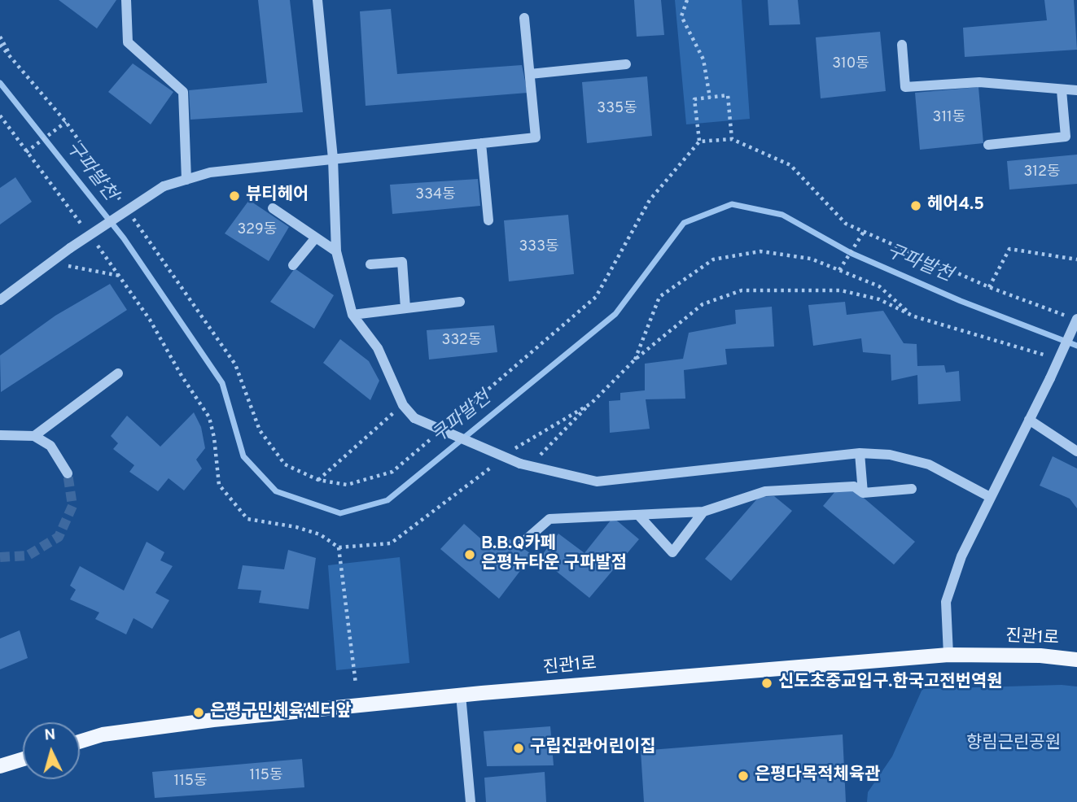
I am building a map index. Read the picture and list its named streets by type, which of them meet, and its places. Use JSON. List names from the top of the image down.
{
  "streets": {
    "main road": ["진관1로"]
  },
  "water": ["구파발천"],
  "parks": ["향림근린공원"],
  "places": [
    "뷰티헤어",
    "헤어4.5",
    "B.B.Q카페 은평뉴타운 구파발점",
    "신도초중교입구.한국고전번역원",
    "은평구민체육센터앞",
    "구립진관어린이집",
    "은평다목적체육관"
  ],
  "house_numbers": [
    "310동",
    "335동",
    "311동",
    "312동",
    "334동",
    "329동",
    "333동",
    "332동",
    "115동",
    "115동"
  ],
  "north": "top"
}
